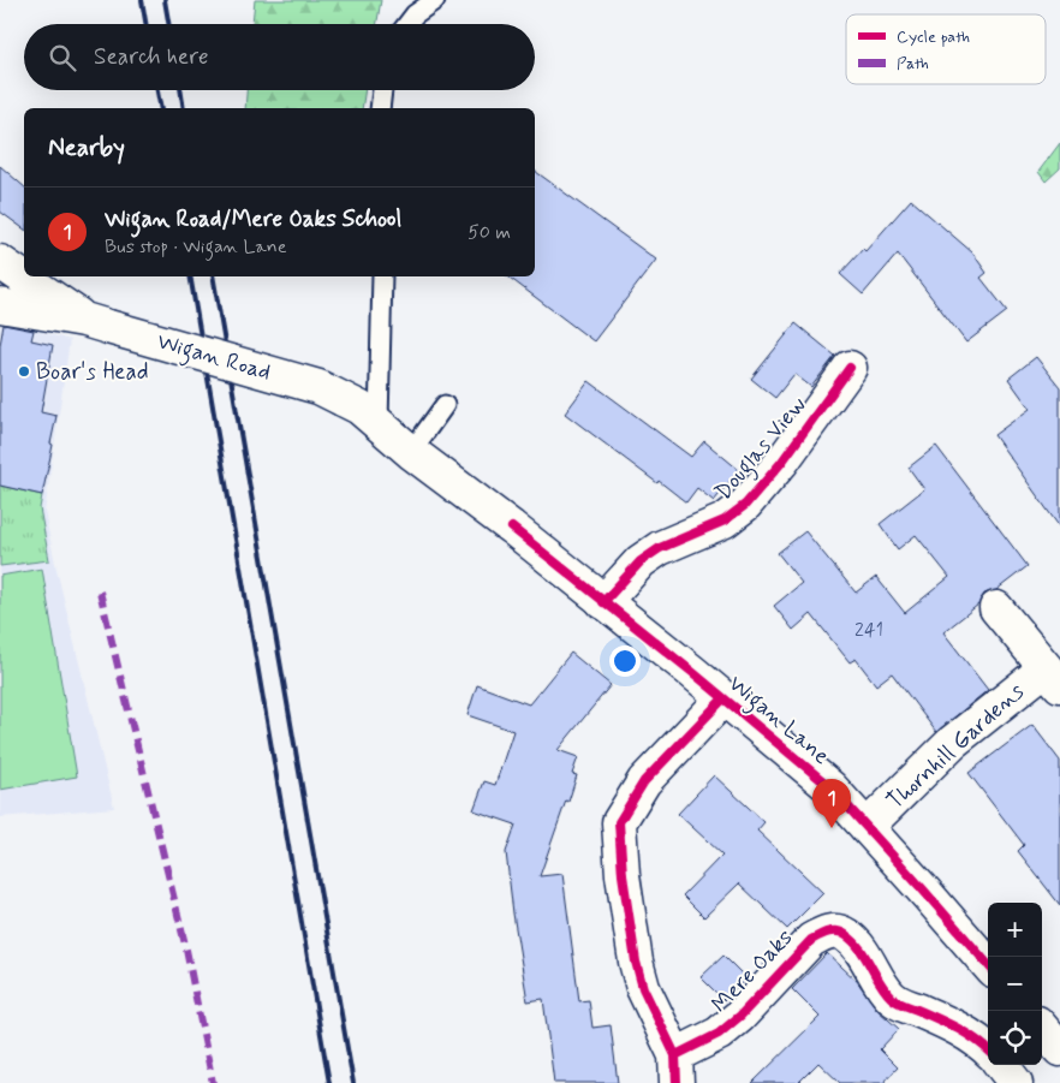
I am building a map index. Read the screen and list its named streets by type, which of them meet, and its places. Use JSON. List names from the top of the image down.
{
  "streets": {
    "main road": [
      "Wigan Road",
      "Douglas View",
      "Wigan Lane",
      "Thornhill Gardens",
      "Mere Oaks"
    ]
  },
  "crossings": [
    ["Wigan Road", "Wigan Lane"],
    ["Douglas View", "Wigan Lane"],
    ["Wigan Lane", "Thornhill Gardens"],
    ["Wigan Lane", "Mere Oaks"]
  ],
  "places": ["Boar's Head"],
  "house_numbers": ["241"],
  "legend": ["Cycle path", "Path"],
  "page": {
    "search": "Search here",
    "heading": "Nearby",
    "list": [
      {
        "mark": "1",
        "name": "Wigan Road/Mere Oaks School",
        "note": "Bus stop · Wigan Lane",
        "value": "50 m"
      }
    ],
    "pins": "1",
    "map_buttons": ["+", "−"]
  }
}
